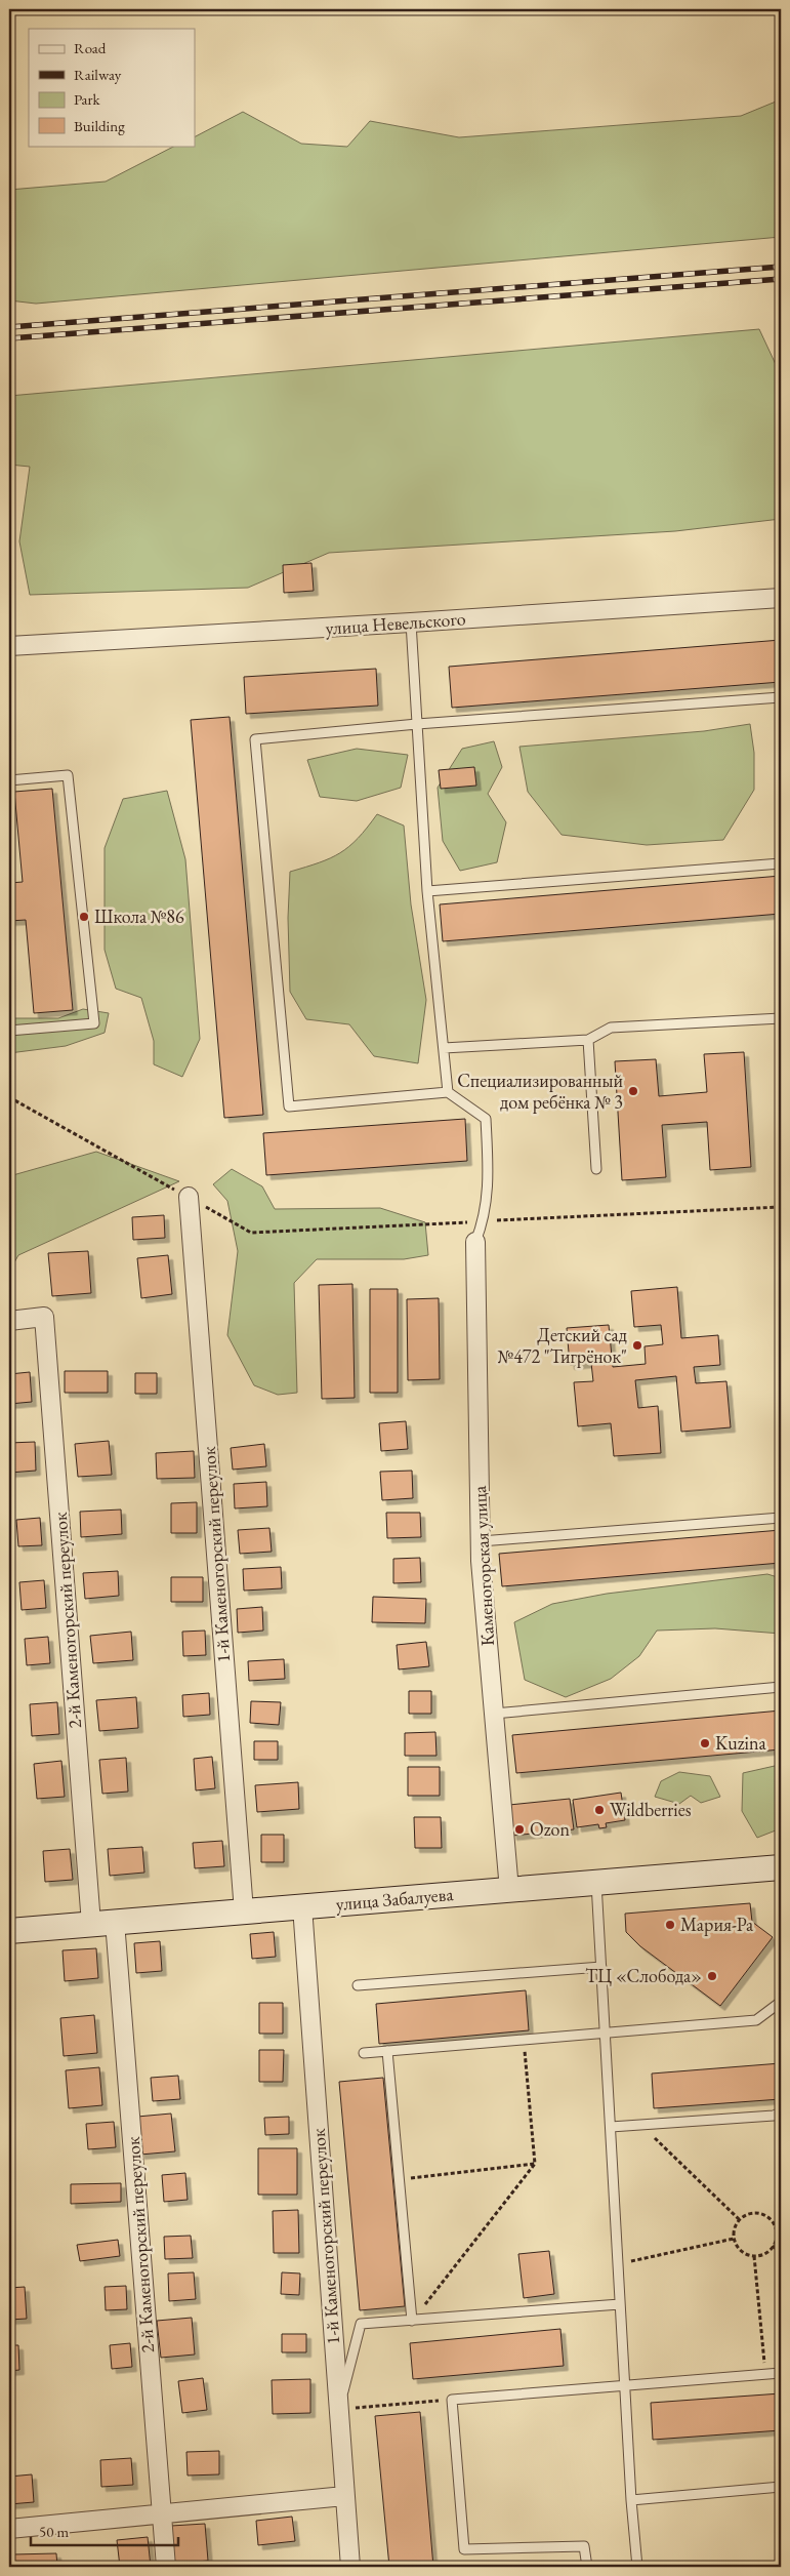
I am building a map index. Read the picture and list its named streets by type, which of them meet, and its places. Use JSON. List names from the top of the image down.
{
  "streets": {
    "street": [
      "улица Невельского",
      "1-й Каменогорский переулок",
      "Каменогорская улица",
      "2-й Каменогорский переулок",
      "улица Забалуева"
    ]
  },
  "crossings": [
    ["1-й Каменогорский переулок", "улица Забалуева"],
    ["Каменогорская улица", "улица Забалуева"],
    ["2-й Каменогорский переулок", "улица Забалуева"]
  ],
  "places": [
    "Школа №86",
    "Специализированный дом ребёнка № 3",
    "Детский сад №472 \"Тигрёнок\"",
    "Kuzina",
    "Wildberries",
    "Ozon",
    "Мария-Ра",
    "ТЦ «Слобода»"
  ],
  "legend": [
    "Road",
    "Railway",
    "Park",
    "Building"
  ],
  "scale_bar": "50 m"
}
